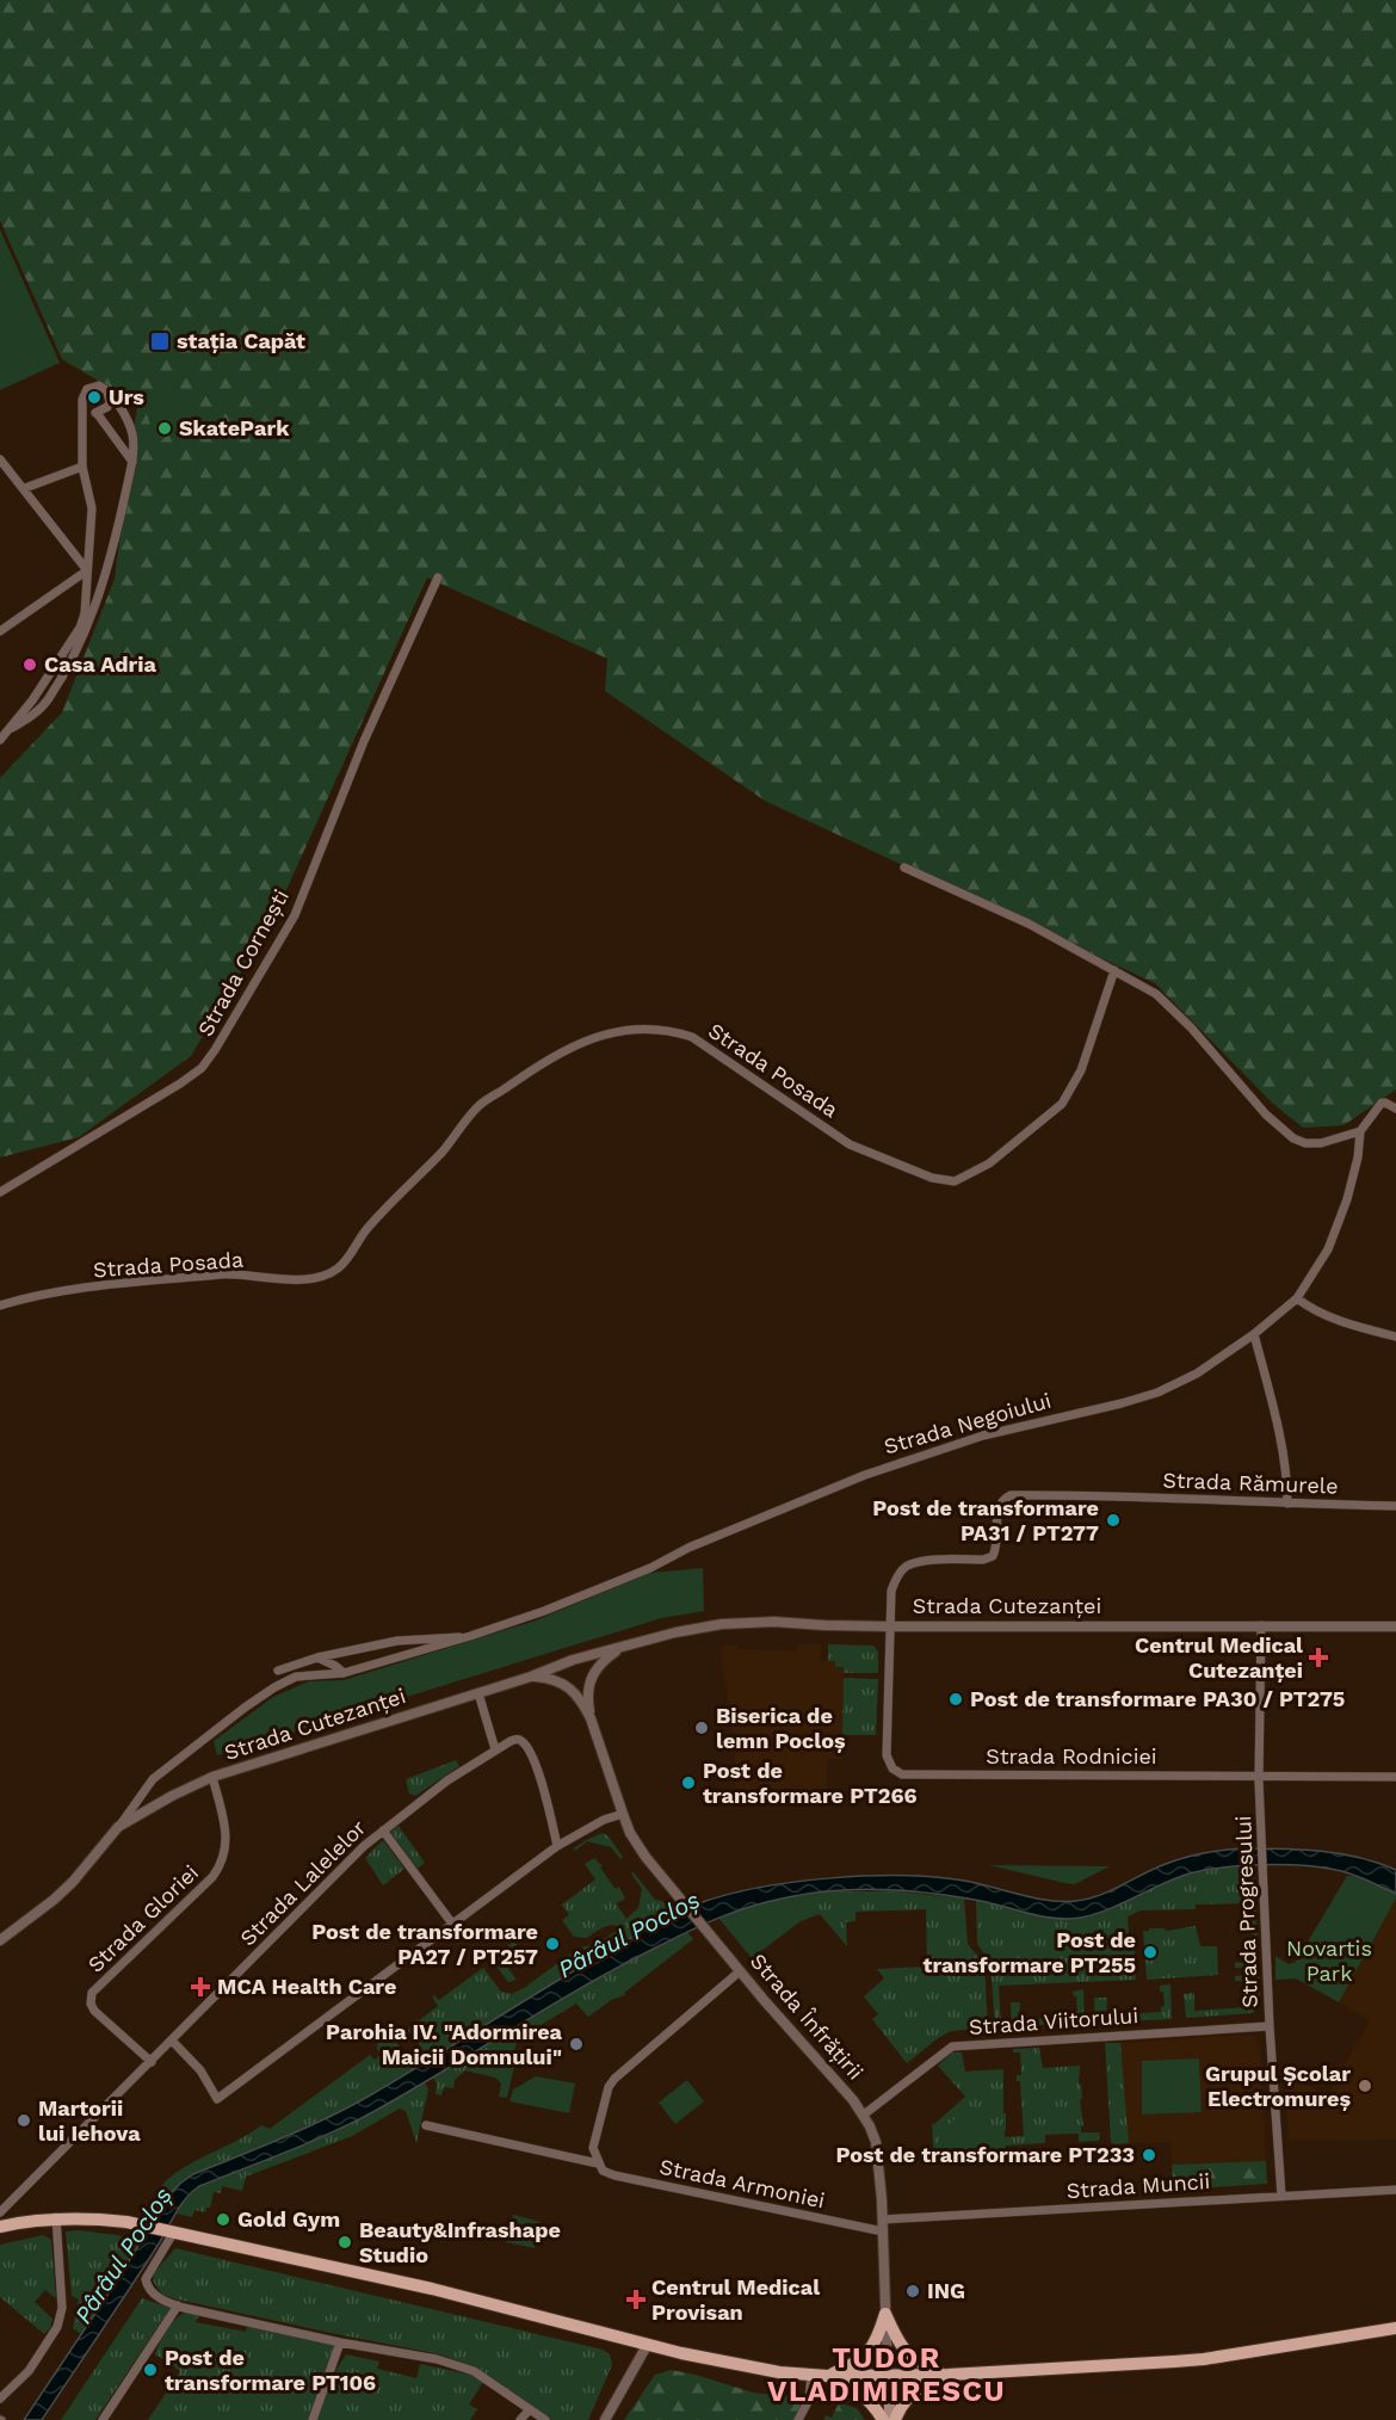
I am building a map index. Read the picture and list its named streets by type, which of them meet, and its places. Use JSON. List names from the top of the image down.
{
  "streets": {
    "street": [
      "Strada Cornești",
      "Strada Posada",
      "Strada Negoiului",
      "Strada Rămurele",
      "Strada Cutezanței",
      "Strada Rodniciei",
      "Strada Lalelelor",
      "Strada Progresului",
      "Strada Gloriei",
      "Strada Înfrățirii",
      "Strada Viitorului",
      "Strada Armoniei",
      "Strada Muncii"
    ]
  },
  "crossings": [
    ["Strada Negoiului", "Strada Cutezanței"],
    ["Strada Rămurele", "Strada Cutezanței"],
    ["Strada Rămurele", "Strada Rodniciei"],
    ["Strada Cutezanței", "Strada Rodniciei"],
    ["Strada Cutezanței", "Strada Progresului"],
    ["Strada Cutezanței", "Strada Gloriei"],
    ["Strada Cutezanței", "Strada Înfrățirii"],
    ["Strada Rodniciei", "Strada Progresului"],
    ["Strada Lalelelor", "Strada Gloriei"],
    ["Strada Progresului", "Strada Viitorului"],
    ["Strada Progresului", "Strada Muncii"],
    ["Strada Înfrățirii", "Strada Viitorului"],
    ["Strada Înfrățirii", "Strada Armoniei"],
    ["Strada Înfrățirii", "Strada Muncii"]
  ],
  "districts": ["TUDOR VLADIMIRESCU"],
  "water": ["Pârâul Pocloș"],
  "parks": ["Novartis Park"],
  "places": {
    "transit": ["stația Capăt"],
    "other": [
      "Urs",
      "SkatePark",
      "Casa Adria",
      "Post de transformare PA31 / PT277",
      "Post de transformare PA30 / PT275",
      "Biserica de lemn Pocloș",
      "Post de transformare PT266",
      "Post de transformare PA27 / PT257",
      "Post de transformare PT255",
      "Parohia IV. \"Adormirea Maicii Domnului\"",
      "Grupul Școlar Electromureș",
      "Martorii lui Iehova",
      "Post de transformare PT233",
      "Gold Gym",
      "Beauty&Infrashape Studio",
      "ING",
      "Post de transformare PT106"
    ],
    "health": ["Centrul Medical Cutezanței", "MCA Health Care", "Centrul Medical Provisan"]
  }
}
